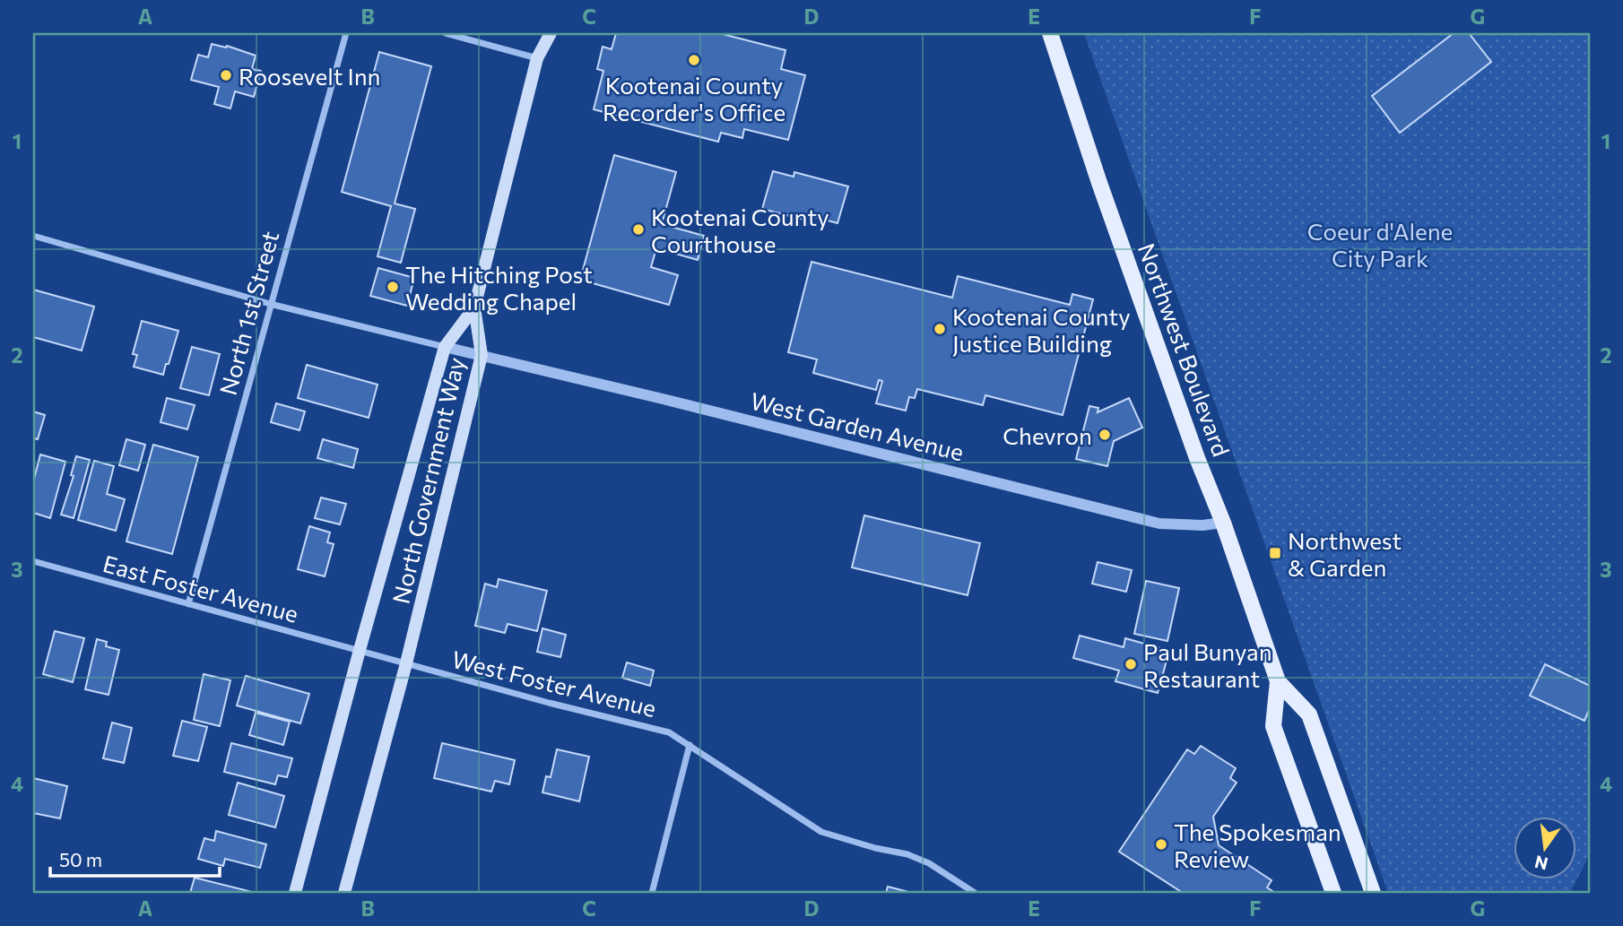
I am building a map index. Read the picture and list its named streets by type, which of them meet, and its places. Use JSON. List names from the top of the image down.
{
  "streets": {
    "main road": ["Northwest Boulevard", "North Government Way"],
    "street": [
      "North 1st Street",
      "West Garden Avenue",
      "East Foster Avenue",
      "West Foster Avenue"
    ]
  },
  "crossings": [
    ["North 1st Street", "East Foster Avenue"],
    ["Northwest Boulevard", "West Garden Avenue"],
    ["West Garden Avenue", "North Government Way"],
    ["North Government Way", "East Foster Avenue"],
    ["North Government Way", "West Foster Avenue"]
  ],
  "parks": ["Coeur d'Alene City Park"],
  "places": {
    "other": [
      "Kootenai County Recorder's Office",
      "Roosevelt Inn",
      "Kootenai County Courthouse",
      "The Hitching Post Wedding Chapel",
      "Kootenai County Justice Building",
      "Chevron",
      "Paul Bunyan Restaurant",
      "The Spokesman Review"
    ],
    "transit": ["Northwest & Garden"]
  },
  "scale_bar": "50 m",
  "north": "bottom",
  "grid": {
    "columns": [
      "A",
      "B",
      "C",
      "D",
      "E",
      "F",
      "G"
    ],
    "rows": [
      "1",
      "2",
      "3",
      "4"
    ]
  }
}
